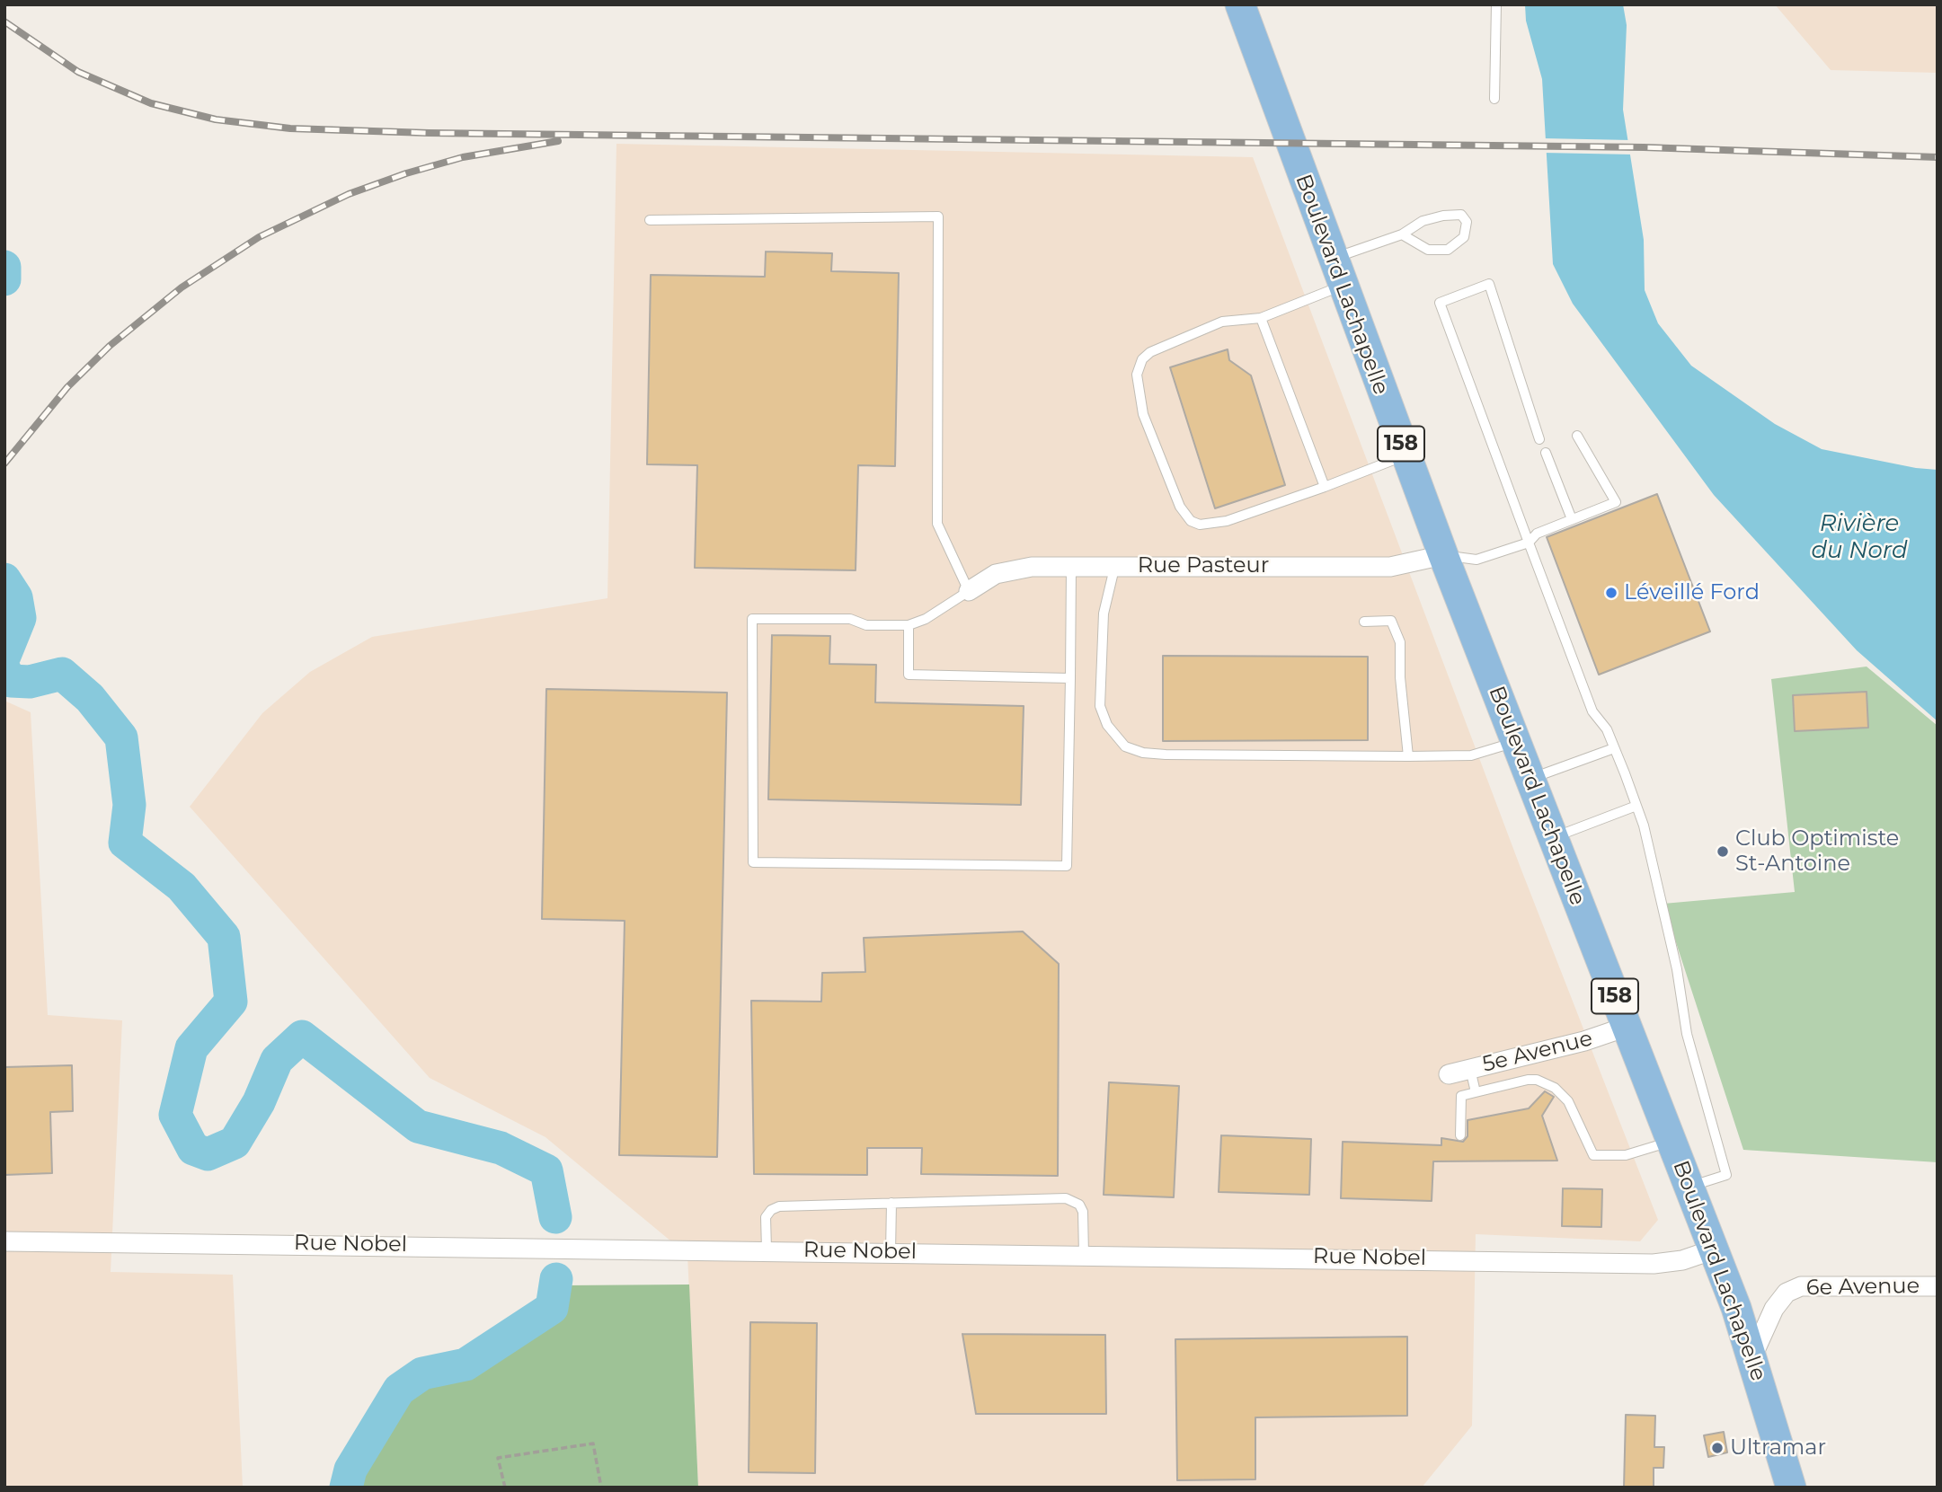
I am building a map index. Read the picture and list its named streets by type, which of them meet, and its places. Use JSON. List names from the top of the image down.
{
  "streets": {
    "main road": ["Boulevard Lachapelle", "158"],
    "street": [
      "Rue Pasteur",
      "5e Avenue",
      "Rue Nobel",
      "6e Avenue"
    ]
  },
  "crossings": [
    ["Boulevard Lachapelle", "Rue Pasteur"],
    ["Boulevard Lachapelle", "5e Avenue"],
    ["Boulevard Lachapelle", "Rue Nobel"],
    ["Boulevard Lachapelle", "6e Avenue"]
  ],
  "water": ["Rivière du Nord"],
  "places": ["Léveillé Ford", "Club Optimiste St-Antoine", "Ultramar"]
}
